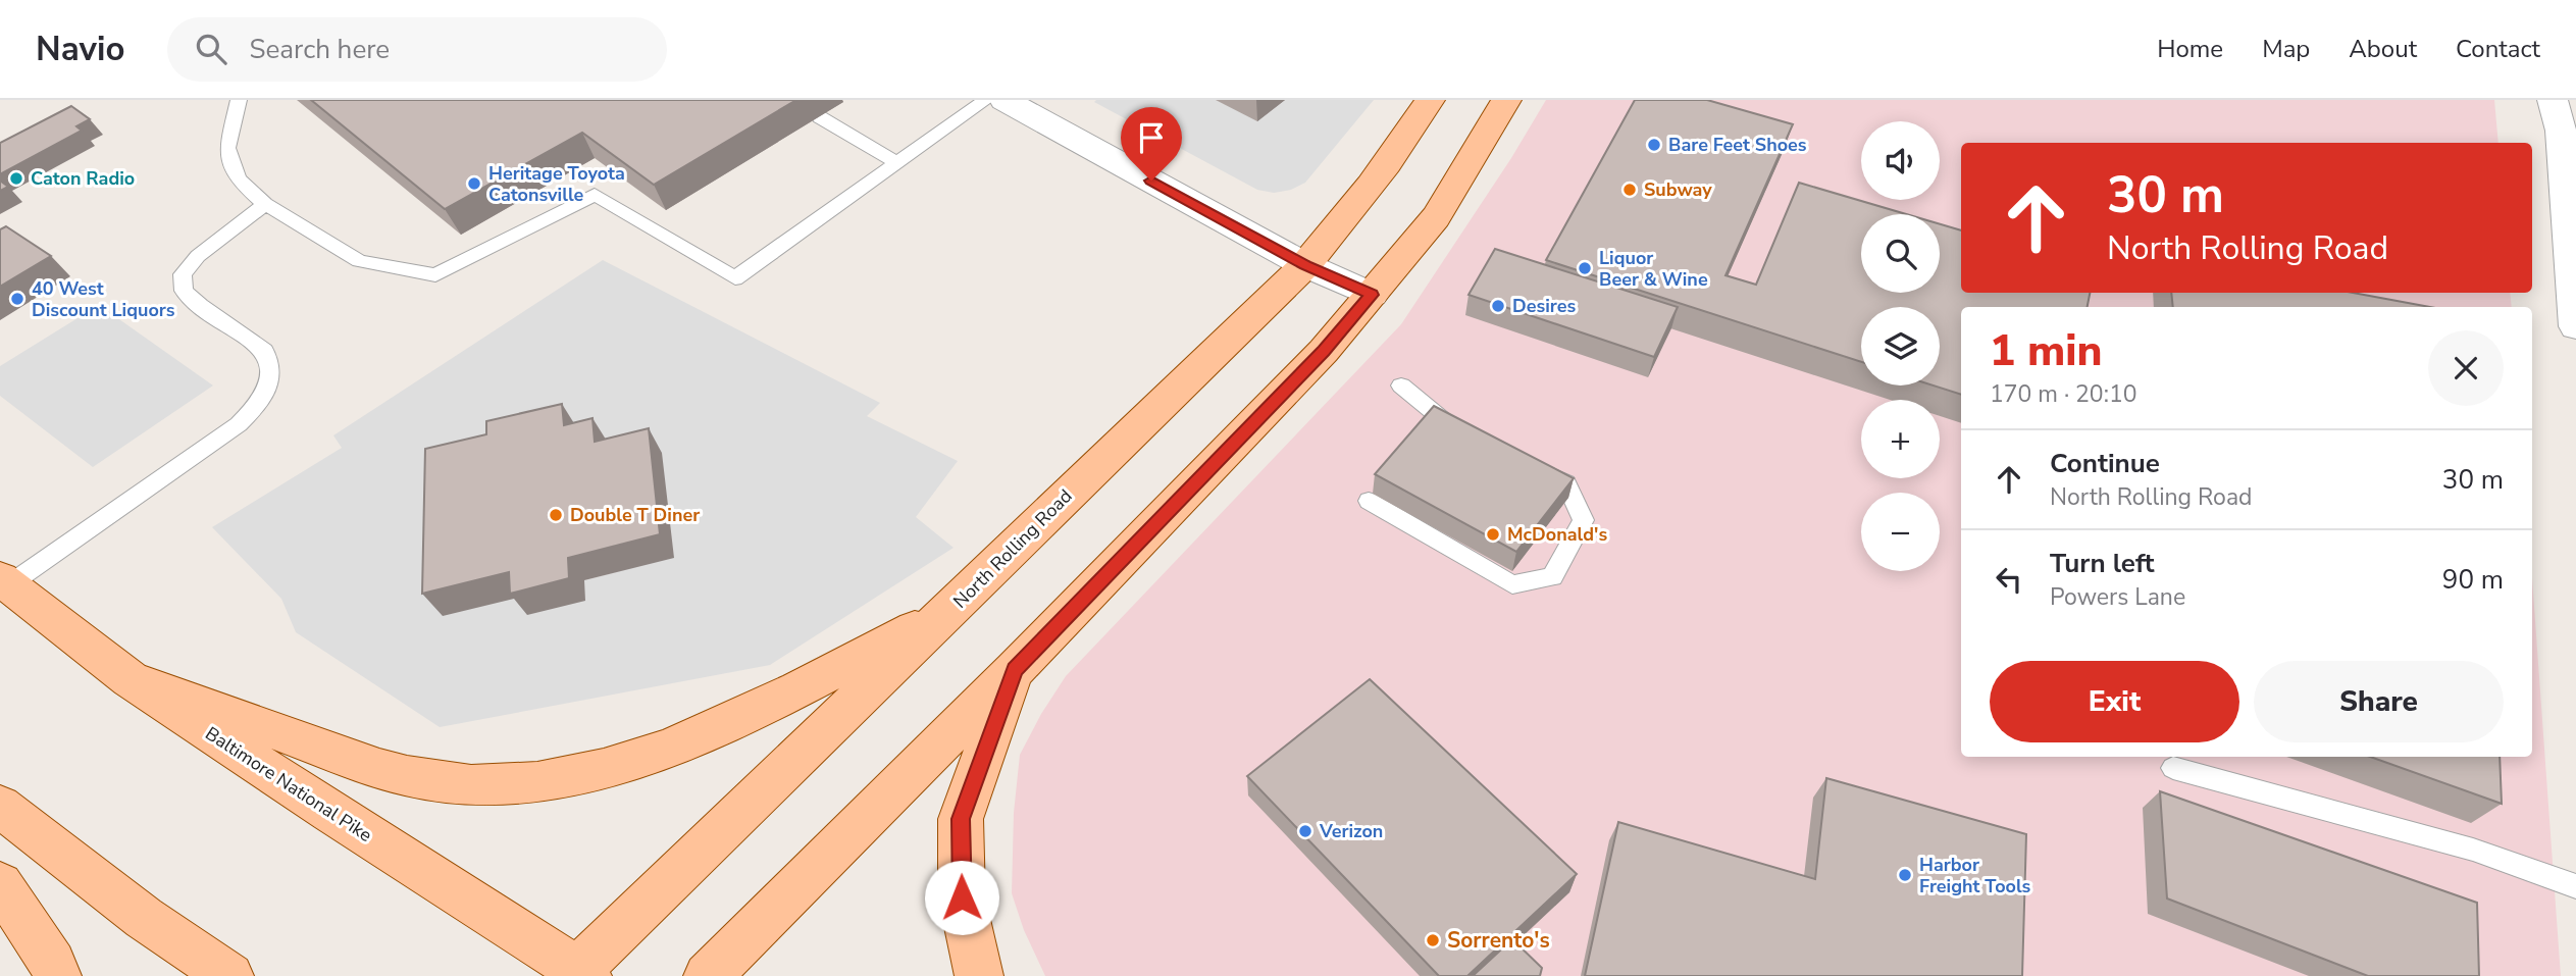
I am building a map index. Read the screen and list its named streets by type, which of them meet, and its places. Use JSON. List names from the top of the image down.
{
  "streets": {
    "main road": ["North Rolling Road", "Baltimore National Pike"]
  },
  "crossings": [
    ["North Rolling Road", "Baltimore National Pike"]
  ],
  "places": [
    "Bare Feet Shoes",
    "Caton Radio",
    "Heritage Toyota Catonsville",
    "Subway",
    "Liquor Beer & Wine",
    "40 West Discount Liquors",
    "Desires",
    "Double T Diner",
    "McDonald's",
    "Verizon",
    "Harbor Freight Tools",
    "Sorrento's"
  ],
  "page": {
    "header": "Navio",
    "search": "Search here",
    "nav": [
      "Home",
      "Map",
      "About",
      "Contact"
    ],
    "map_buttons": ["+", "−"],
    "turn": ["30 m", "North Rolling Road"],
    "heading": ["1 min", "170 m · 20:10"],
    "list": [
      {
        "name": "Continue",
        "note": "North Rolling Road",
        "value": "30 m"
      },
      {
        "name": "Turn left",
        "note": "Powers Lane",
        "value": "90 m"
      }
    ],
    "buttons": ["Exit", "Share"]
  }
}
